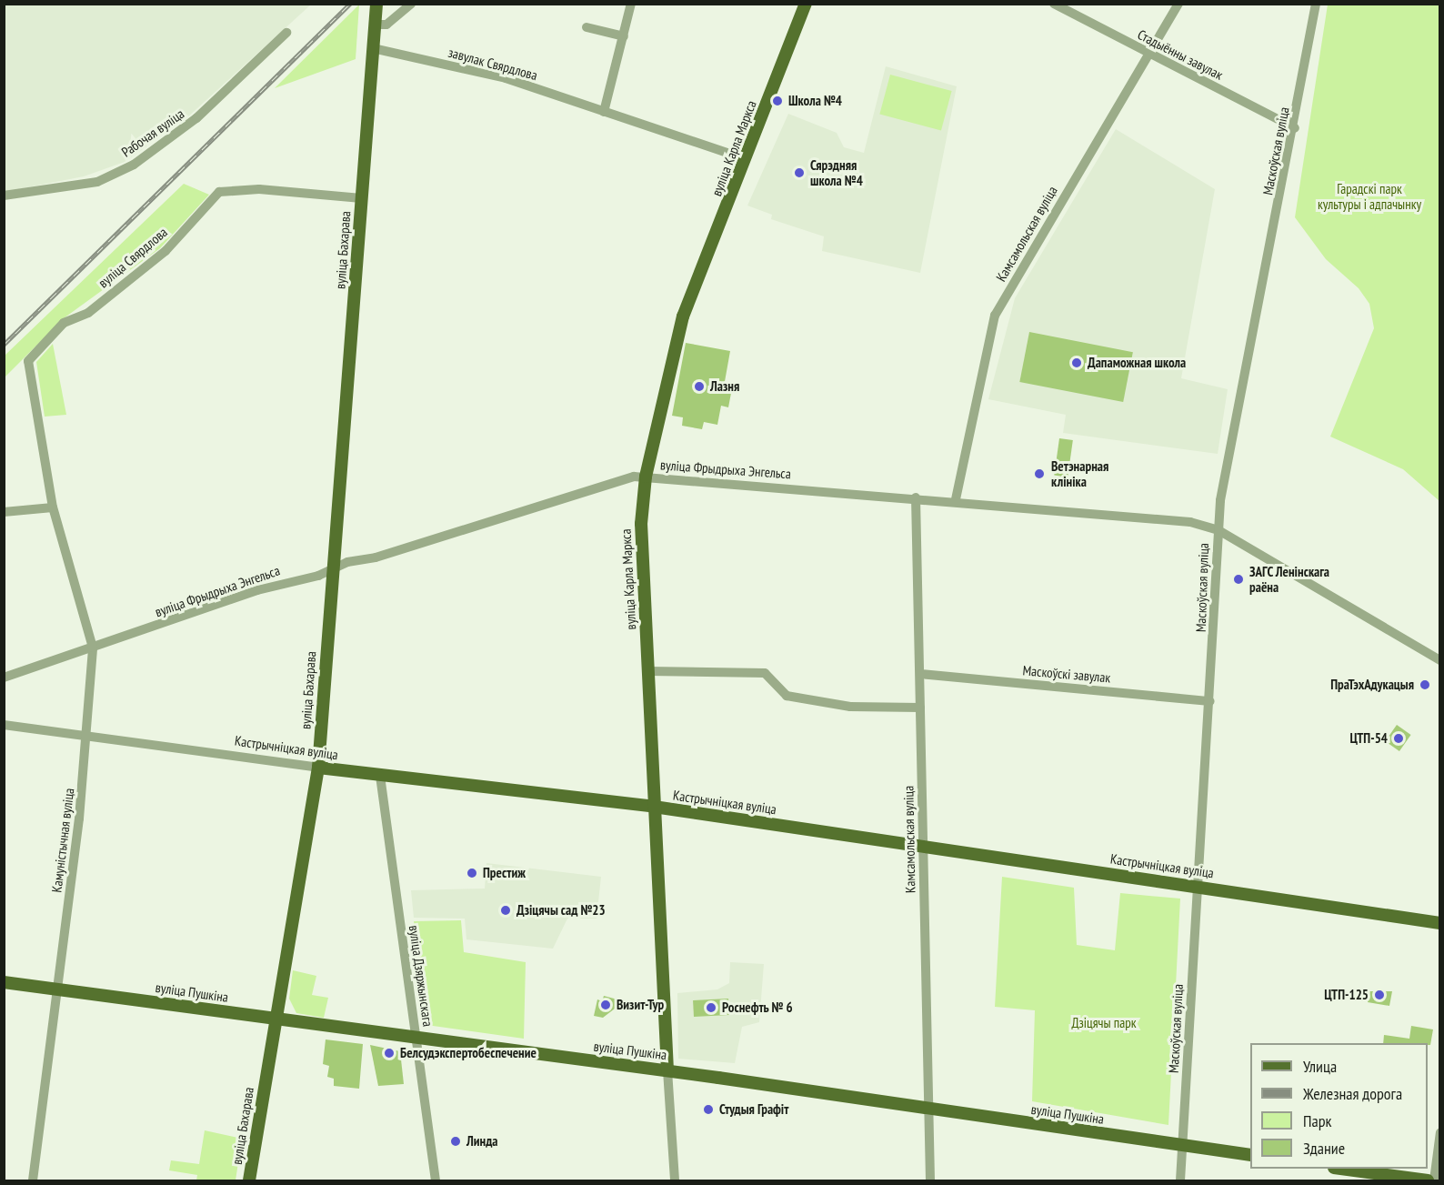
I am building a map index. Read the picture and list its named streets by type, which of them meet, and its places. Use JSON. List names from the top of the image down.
{
  "streets": {
    "main road": [
      "вуліца Карла Маркса",
      "вуліца Бахарава",
      "Кастрычніцкая вуліца",
      "вуліца Пушкіна"
    ],
    "street": [
      "Стадыённы завулак",
      "завулак Свярдлова",
      "Рабочая вуліца",
      "Маскоўская вуліца",
      "Камсамольская вуліца",
      "вуліца Свярдлова",
      "вуліца Фрыдрыха Энгельса",
      "Маскоўскі завулак",
      "Камуністычная вуліца",
      "вуліца Дзяржынскага"
    ]
  },
  "crossings": [
    ["Стадыённы завулак", "Маскоўская вуліца"],
    ["Стадыённы завулак", "Камсамольская вуліца"],
    ["завулак Свярдлова", "вуліца Карла Маркса"],
    ["завулак Свярдлова", "вуліца Бахарава"],
    ["вуліца Карла Маркса", "вуліца Фрыдрыха Энгельса"],
    ["вуліца Карла Маркса", "Кастрычніцкая вуліца"],
    ["вуліца Карла Маркса", "вуліца Пушкіна"],
    ["Маскоўская вуліца", "вуліца Фрыдрыха Энгельса"],
    ["Маскоўская вуліца", "Маскоўскі завулак"],
    ["Маскоўская вуліца", "Кастрычніцкая вуліца"],
    ["Маскоўская вуліца", "вуліца Пушкіна"],
    ["Камсамольская вуліца", "вуліца Фрыдрыха Энгельса"],
    ["Камсамольская вуліца", "Маскоўскі завулак"],
    ["Камсамольская вуліца", "Кастрычніцкая вуліца"],
    ["Камсамольская вуліца", "вуліца Пушкіна"],
    ["вуліца Бахарава", "вуліца Свярдлова"],
    ["вуліца Бахарава", "вуліца Фрыдрыха Энгельса"],
    ["вуліца Бахарава", "Кастрычніцкая вуліца"],
    ["вуліца Бахарава", "вуліца Пушкіна"],
    ["вуліца Свярдлова", "Камуністычная вуліца"],
    ["вуліца Фрыдрыха Энгельса", "Камуністычная вуліца"],
    ["Кастрычніцкая вуліца", "Камуністычная вуліца"],
    ["Кастрычніцкая вуліца", "вуліца Дзяржынскага"],
    ["Камуністычная вуліца", "вуліца Пушкіна"],
    ["вуліца Дзяржынскага", "вуліца Пушкіна"]
  ],
  "parks": ["Гарадскі парк культуры і адпачынку", "Дзіцячы парк"],
  "places": [
    "Школа №4",
    "Сярэдняя школа №4",
    "Дапаможная школа",
    "Лазня",
    "Ветэнарная клініка",
    "ЗАГС Ленінскага раёна",
    "ПраТэхАдукацыя",
    "ЦТП-54",
    "Престиж",
    "Дзіцячы сад №23",
    "ЦТП-125",
    "Визит-Тур",
    "Роснефть № 6",
    "Белсудэкспертобеспечение",
    "Студыя Графіт",
    "Линда"
  ],
  "legend": [
    "Улица",
    "Железная дорога",
    "Парк",
    "Здание"
  ]
}
